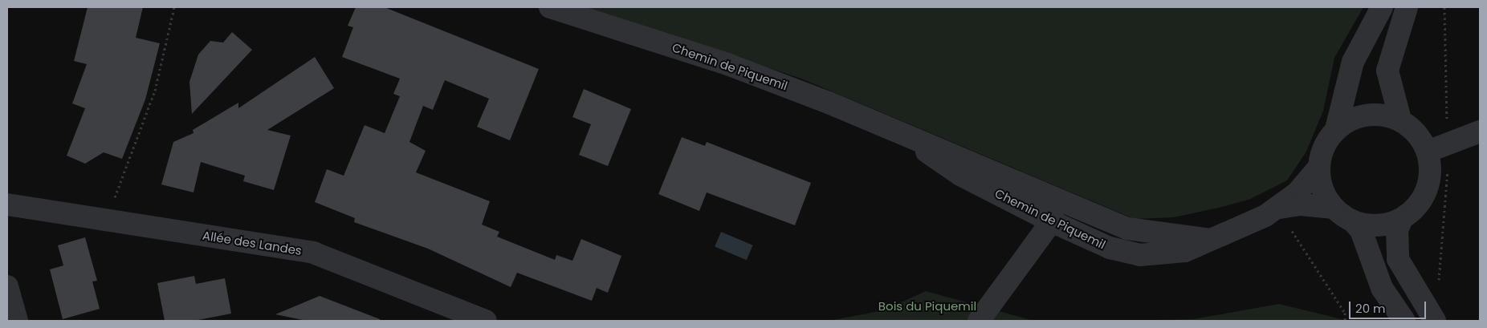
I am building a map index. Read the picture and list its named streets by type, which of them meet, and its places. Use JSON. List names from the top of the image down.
{
  "streets": {
    "street": ["Chemin de Piquemil", "Allée des Landes"]
  },
  "parks": ["Bois du Piquemil"],
  "scale_bar": "20 m"
}
